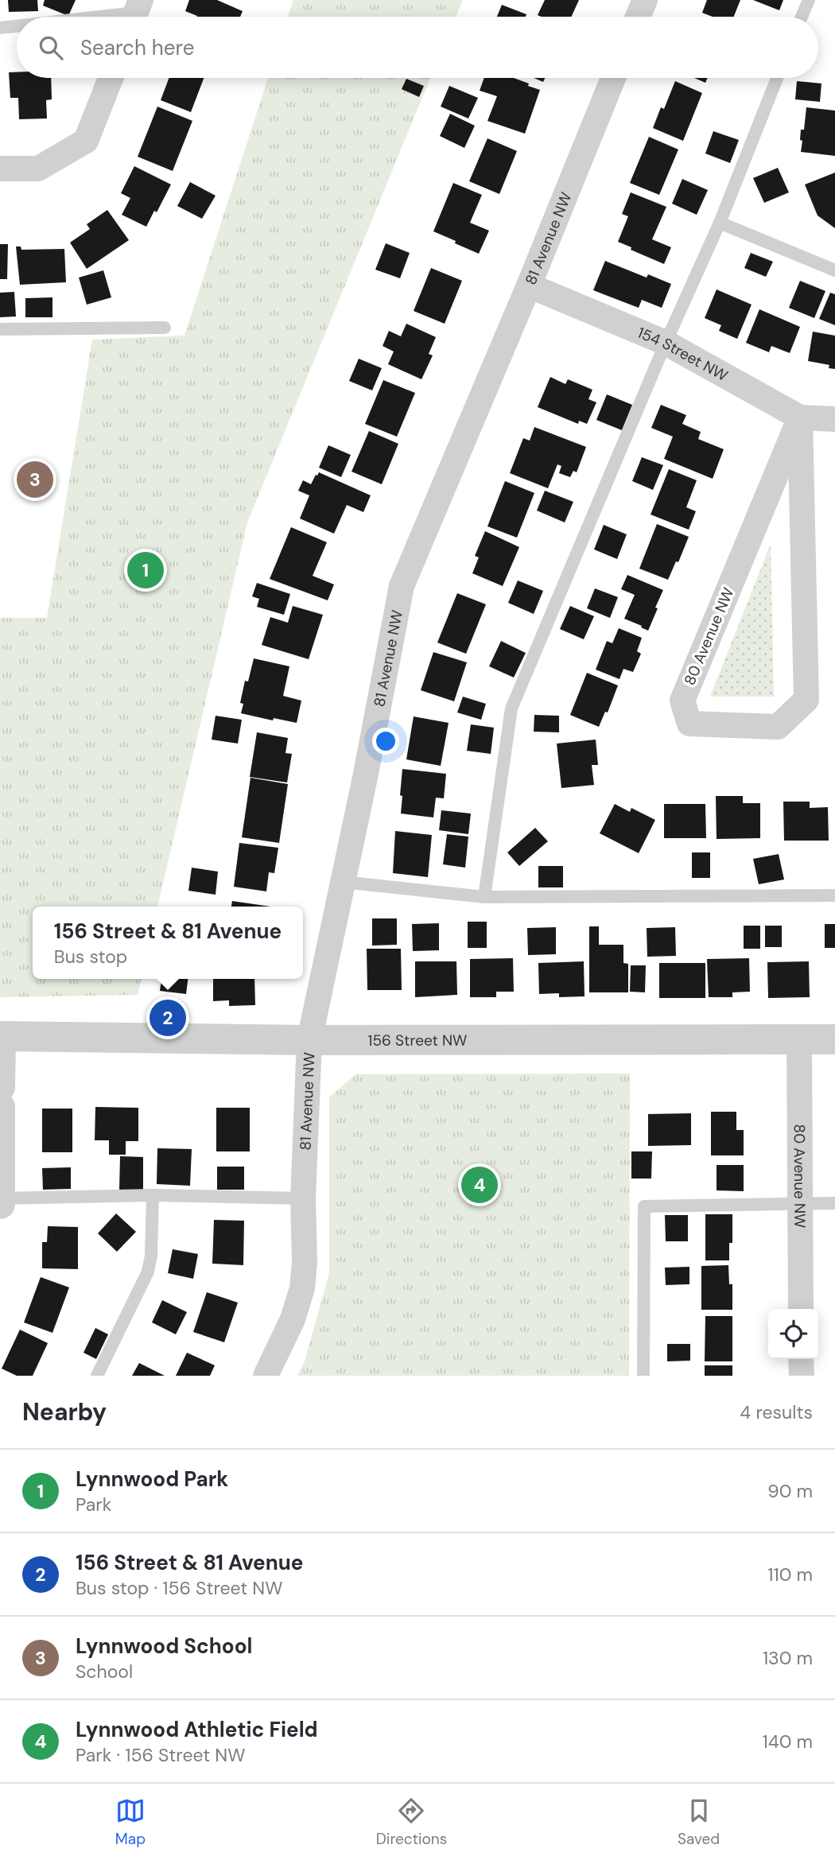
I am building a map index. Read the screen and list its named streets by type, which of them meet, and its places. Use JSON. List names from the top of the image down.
{
  "streets": {
    "street": [
      "81 Avenue NW",
      "154 Street NW",
      "80 Avenue NW",
      "156 Street NW"
    ]
  },
  "crossings": [
    ["81 Avenue NW", "154 Street NW"],
    ["81 Avenue NW", "156 Street NW"],
    ["154 Street NW", "80 Avenue NW"],
    ["80 Avenue NW", "156 Street NW"]
  ],
  "page": {
    "search": "Search here",
    "pins": [
      "3",
      "1",
      "2",
      "4"
    ],
    "popup": ["156 Street & 81 Avenue", "Bus stop"],
    "heading": ["Nearby", "4 results"],
    "list": [
      {
        "mark": "1",
        "name": "Lynnwood Park",
        "note": "Park",
        "value": "90 m"
      },
      {
        "mark": "2",
        "name": "156 Street & 81 Avenue",
        "note": "Bus stop · 156 Street NW",
        "value": "110 m"
      },
      {
        "mark": "3",
        "name": "Lynnwood School",
        "note": "School",
        "value": "130 m"
      },
      {
        "mark": "4",
        "name": "Lynnwood Athletic Field",
        "note": "Park · 156 Street NW",
        "value": "140 m"
      }
    ],
    "nav": ["Map", "Directions", "Saved"]
  }
}
